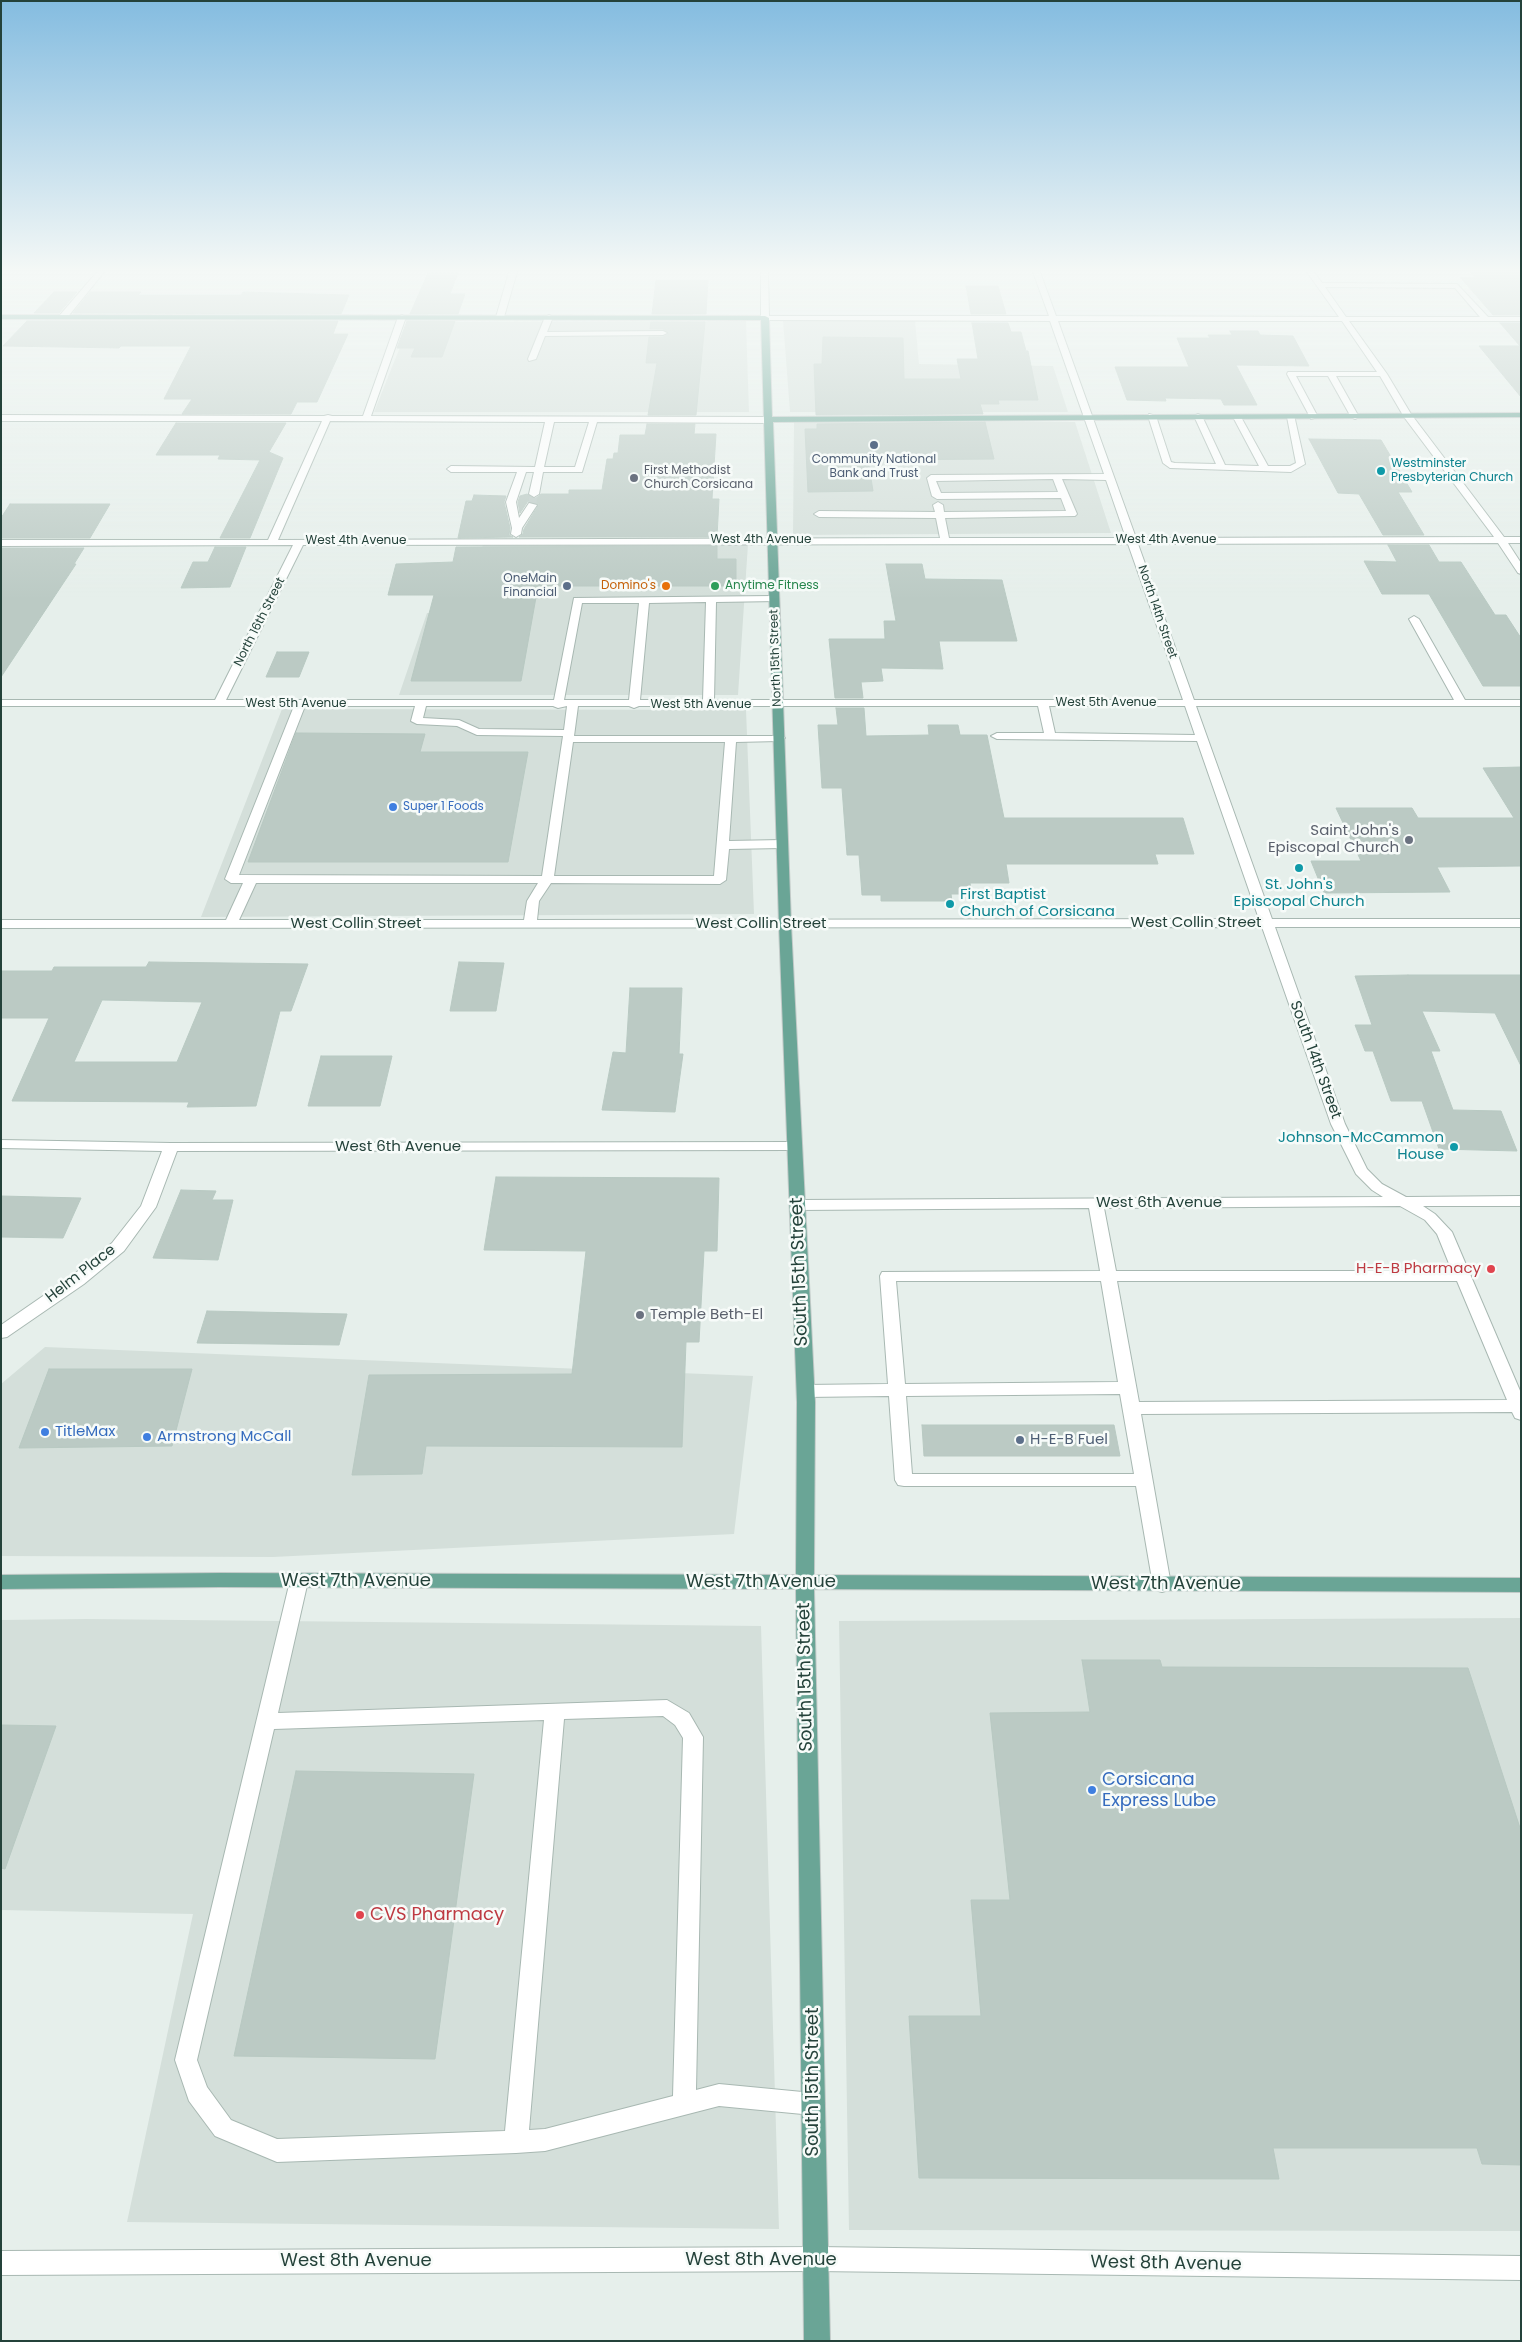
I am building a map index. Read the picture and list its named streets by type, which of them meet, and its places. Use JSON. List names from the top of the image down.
{
  "streets": {
    "main road": ["North 15th Street", "South 15th Street", "West 7th Avenue"],
    "street": [
      "West 4th Avenue",
      "North 14th Street",
      "North 16th Street",
      "West 5th Avenue",
      "West Collin Street",
      "South 14th Street",
      "West 6th Avenue",
      "Helm Place",
      "West 8th Avenue"
    ]
  },
  "crossings": [
    ["West 4th Avenue", "North 14th Street"],
    ["West 4th Avenue", "North 16th Street"],
    ["West 4th Avenue", "North 15th Street"],
    ["North 14th Street", "West 5th Avenue"],
    ["North 14th Street", "West Collin Street"],
    ["North 14th Street", "South 14th Street"],
    ["North 16th Street", "West 5th Avenue"],
    ["North 15th Street", "West 5th Avenue"],
    ["North 15th Street", "West Collin Street"],
    ["North 15th Street", "South 15th Street"],
    ["West Collin Street", "South 14th Street"],
    ["West Collin Street", "South 15th Street"],
    ["South 14th Street", "West 6th Avenue"],
    ["West 6th Avenue", "South 15th Street"],
    ["West 6th Avenue", "Helm Place"],
    ["South 15th Street", "West 7th Avenue"],
    ["South 15th Street", "West 8th Avenue"]
  ],
  "places": [
    "Community National Bank and Trust",
    "Westminster Presbyterian Church",
    "First Methodist Church Corsicana",
    "OneMain Financial",
    "Domino's",
    "Anytime Fitness",
    "Super 1 Foods",
    "Saint John's Episcopal Church",
    "St. John's Episcopal Church",
    "First Baptist Church of Corsicana",
    "Johnson-McCammon House",
    "H-E-B Pharmacy",
    "Temple Beth-El",
    "TitleMax",
    "Armstrong McCall",
    "H-E-B Fuel",
    "Corsicana Express Lube",
    "CVS Pharmacy"
  ]
}
